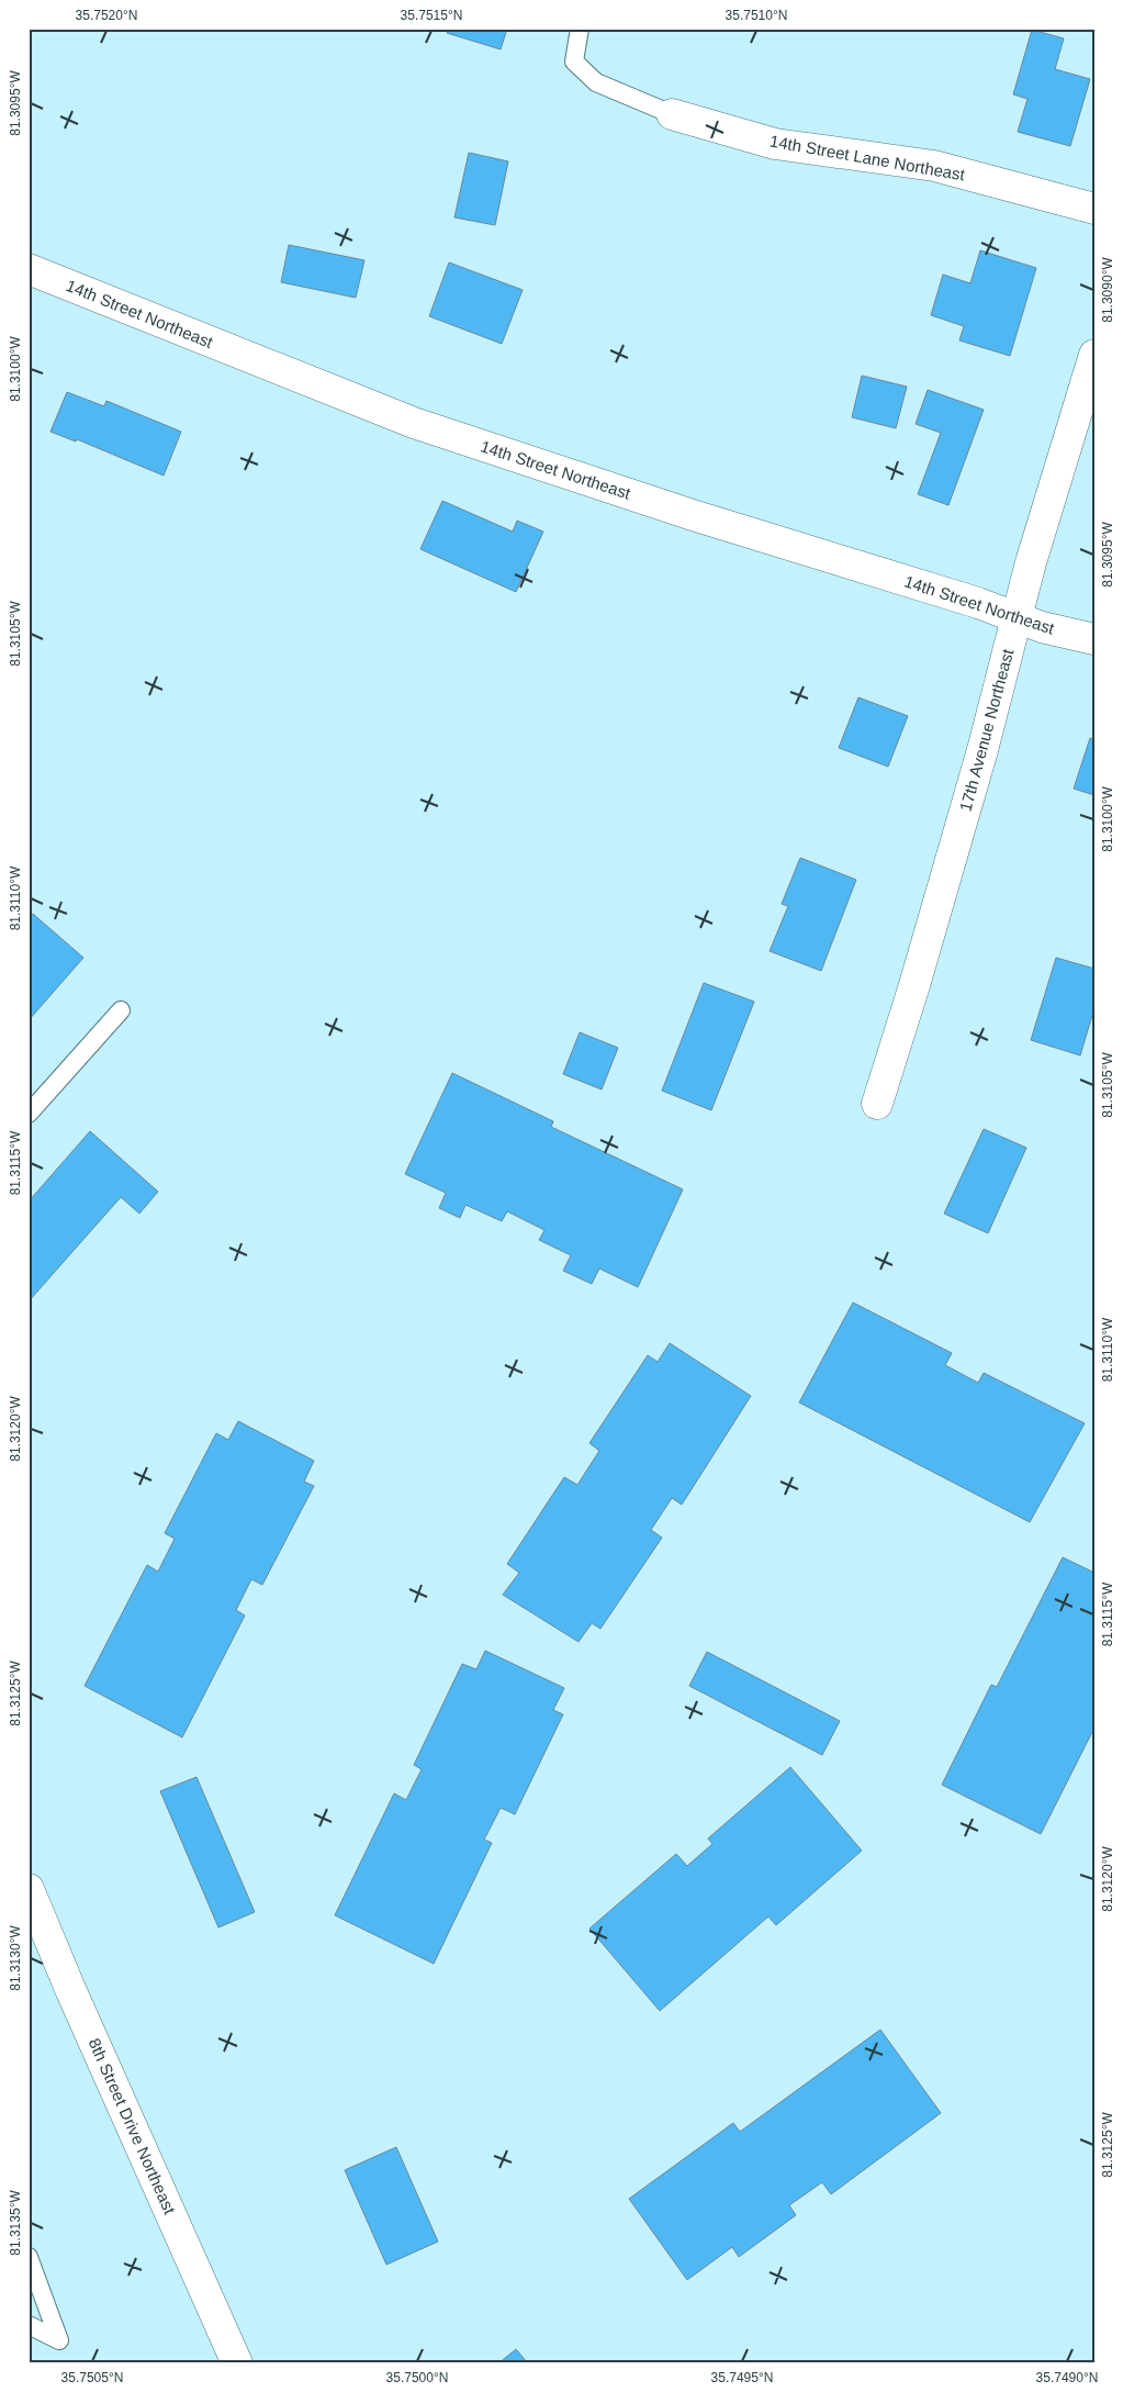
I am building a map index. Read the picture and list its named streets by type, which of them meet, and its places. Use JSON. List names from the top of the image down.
{
  "streets": {
    "street": [
      "14th Street Lane Northeast",
      "14th Street Northeast",
      "17th Avenue Northeast",
      "8th Street Drive Northeast"
    ]
  },
  "crossings": [
    ["14th Street Northeast", "17th Avenue Northeast"]
  ],
  "coordinates": [
    "35.7520°N",
    "35.7515°N",
    "35.7510°N",
    "81.3095°W",
    "81.3090°W",
    "81.3100°W",
    "81.3105°W",
    "81.3110°W",
    "81.3115°W",
    "81.3120°W",
    "81.3125°W",
    "81.3130°W",
    "81.3135°W",
    "35.7505°N",
    "35.7500°N",
    "35.7495°N",
    "35.7490°N"
  ]
}
